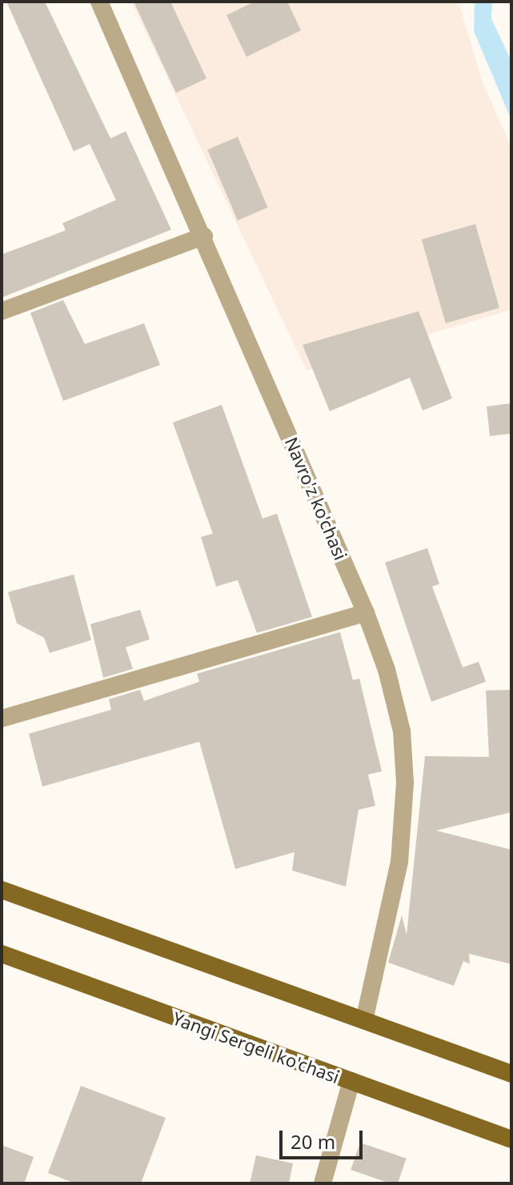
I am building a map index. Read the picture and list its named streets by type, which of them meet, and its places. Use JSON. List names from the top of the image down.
{
  "streets": {
    "main road": ["Yangi Sergeli ko'chasi"],
    "street": ["Navro'z ko'chasi"]
  },
  "scale_bar": "20 m"
}
